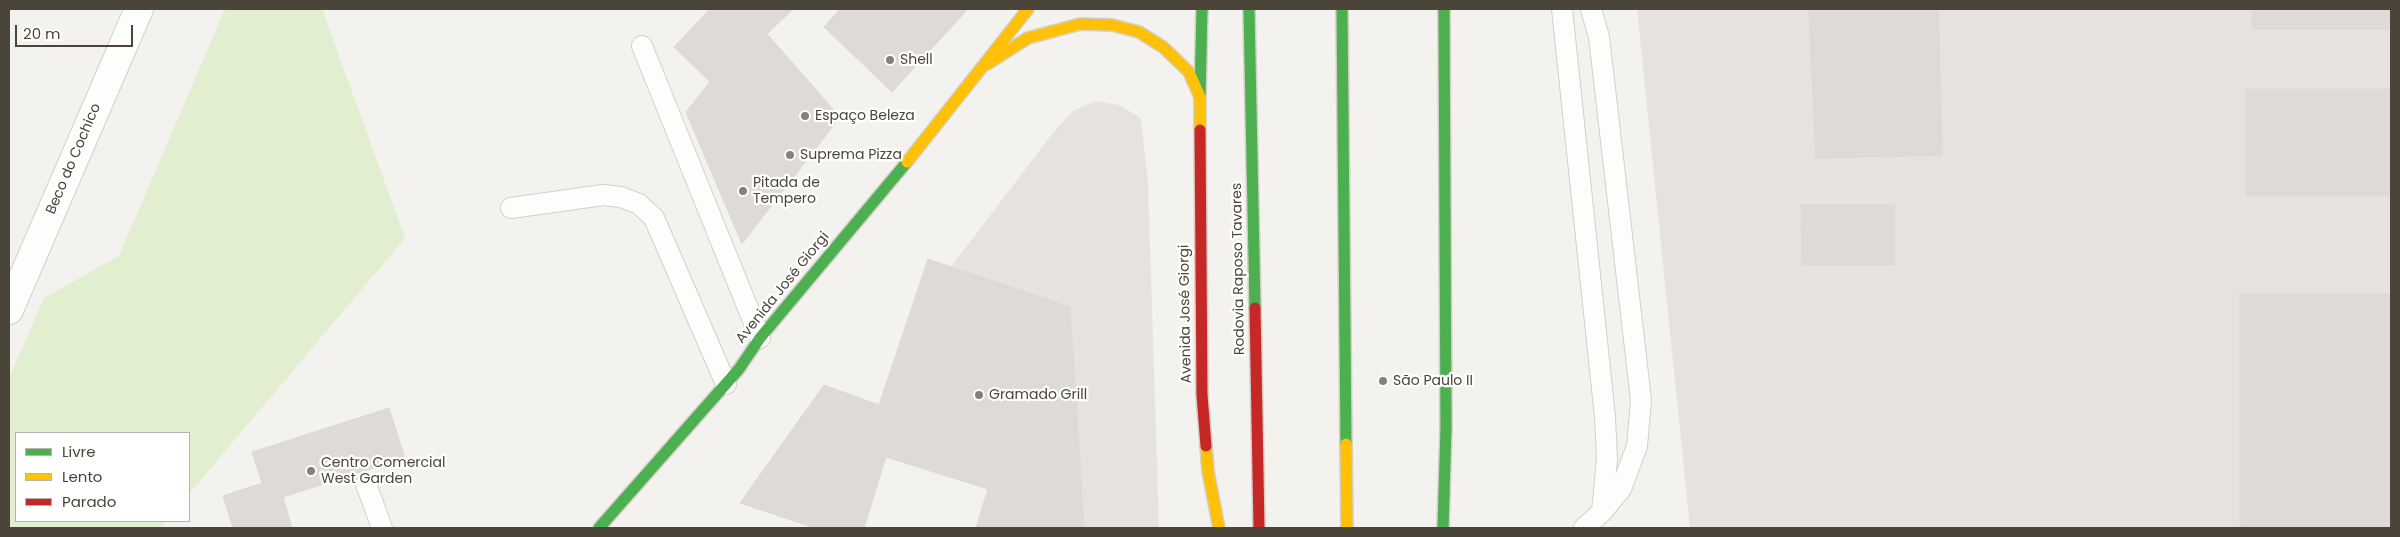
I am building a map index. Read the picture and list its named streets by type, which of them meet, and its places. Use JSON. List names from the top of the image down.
{
  "streets": {
    "main road": ["Rodovia Raposo Tavares", "Avenida José Giorgi"],
    "street": ["Beco do Cochico"]
  },
  "places": [
    "Shell",
    "Espaço Beleza",
    "Suprema Pizza",
    "Pitada de Tempero",
    "São Paulo II",
    "Gramado Grill",
    "Centro Comercial West Garden"
  ],
  "legend": ["Livre", "Lento", "Parado"],
  "scale_bar": "20 m"
}
